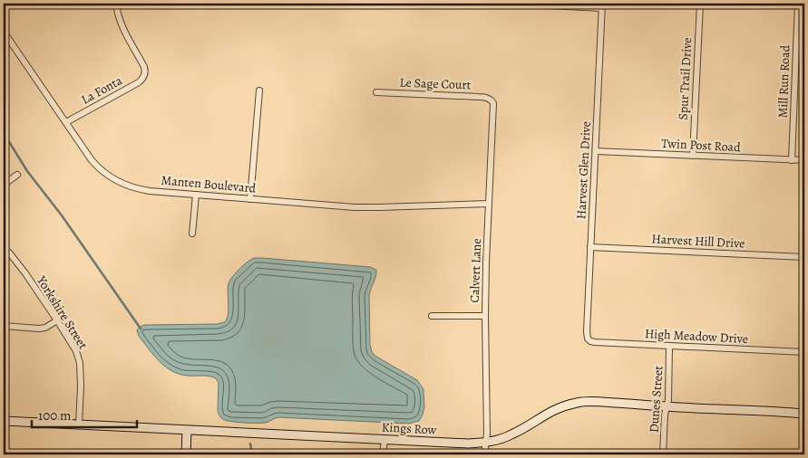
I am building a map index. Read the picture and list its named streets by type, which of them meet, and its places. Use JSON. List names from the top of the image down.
{
  "streets": {
    "street": [
      "Spur Trail Drive",
      "Mill Run Road",
      "Le Sage Court",
      "La Fonta",
      "Twin Post Road",
      "Harvest Glen Drive",
      "Manten Boulevard",
      "Harvest Hill Drive",
      "Calvert Lane",
      "Yorkshire Street",
      "High Meadow Drive",
      "Dunes Street",
      "Kings Row"
    ]
  },
  "crossings": [
    ["Spur Trail Drive", "Twin Post Road"],
    ["Mill Run Road", "Twin Post Road"],
    ["Le Sage Court", "Calvert Lane"],
    ["La Fonta", "Manten Boulevard"],
    ["Twin Post Road", "Harvest Glen Drive"],
    ["Harvest Glen Drive", "Harvest Hill Drive"],
    ["Harvest Glen Drive", "High Meadow Drive"],
    ["Manten Boulevard", "Calvert Lane"],
    ["Calvert Lane", "Kings Row"],
    ["Yorkshire Street", "Kings Row"],
    ["High Meadow Drive", "Dunes Street"],
    ["Dunes Street", "Kings Row"]
  ],
  "scale_bar": "100 m"
}
